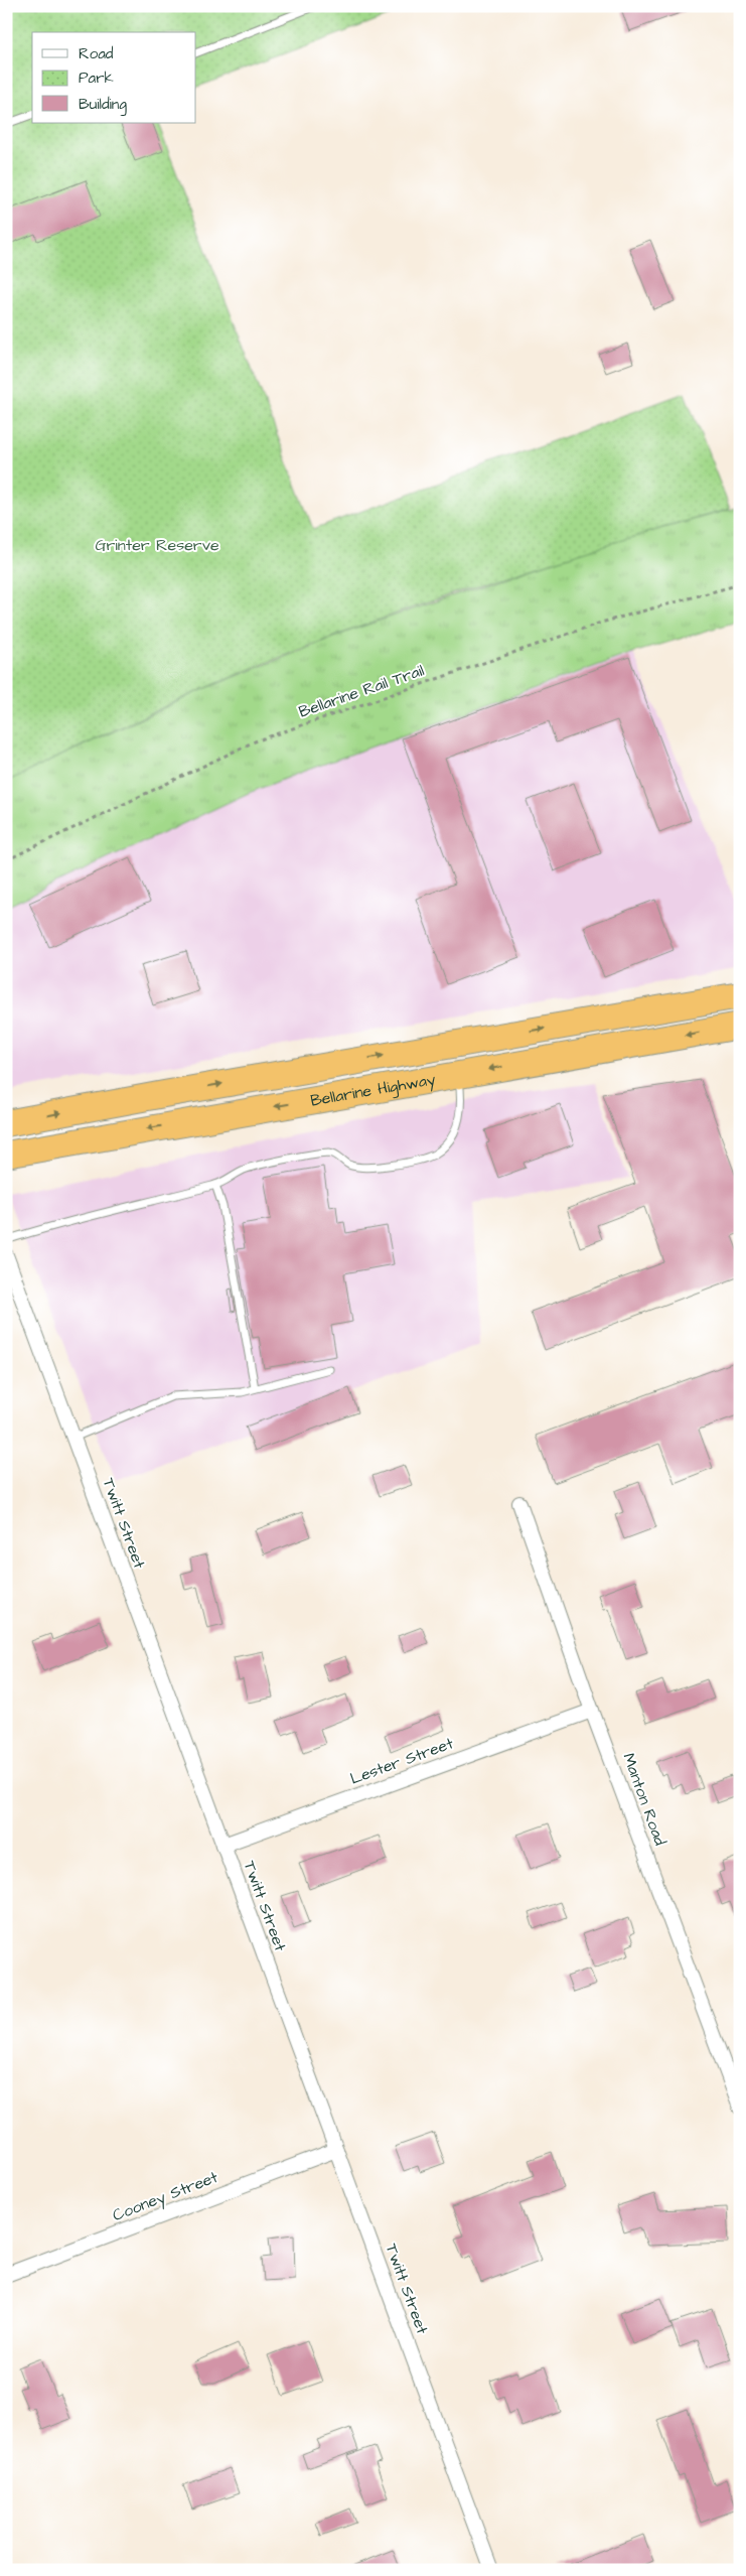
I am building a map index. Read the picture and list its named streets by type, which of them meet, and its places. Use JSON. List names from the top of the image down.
{
  "streets": {
    "highway": ["Bellarine Highway"],
    "street": [
      "Twitt Street",
      "Lester Street",
      "Manton Road",
      "Cooney Street"
    ],
    "path": ["Bellarine Rail Trail"]
  },
  "crossings": [
    ["Twitt Street", "Lester Street"],
    ["Twitt Street", "Cooney Street"],
    ["Lester Street", "Manton Road"]
  ],
  "parks": ["Grinter Reserve"],
  "legend": ["Road", "Park", "Building"]
}
